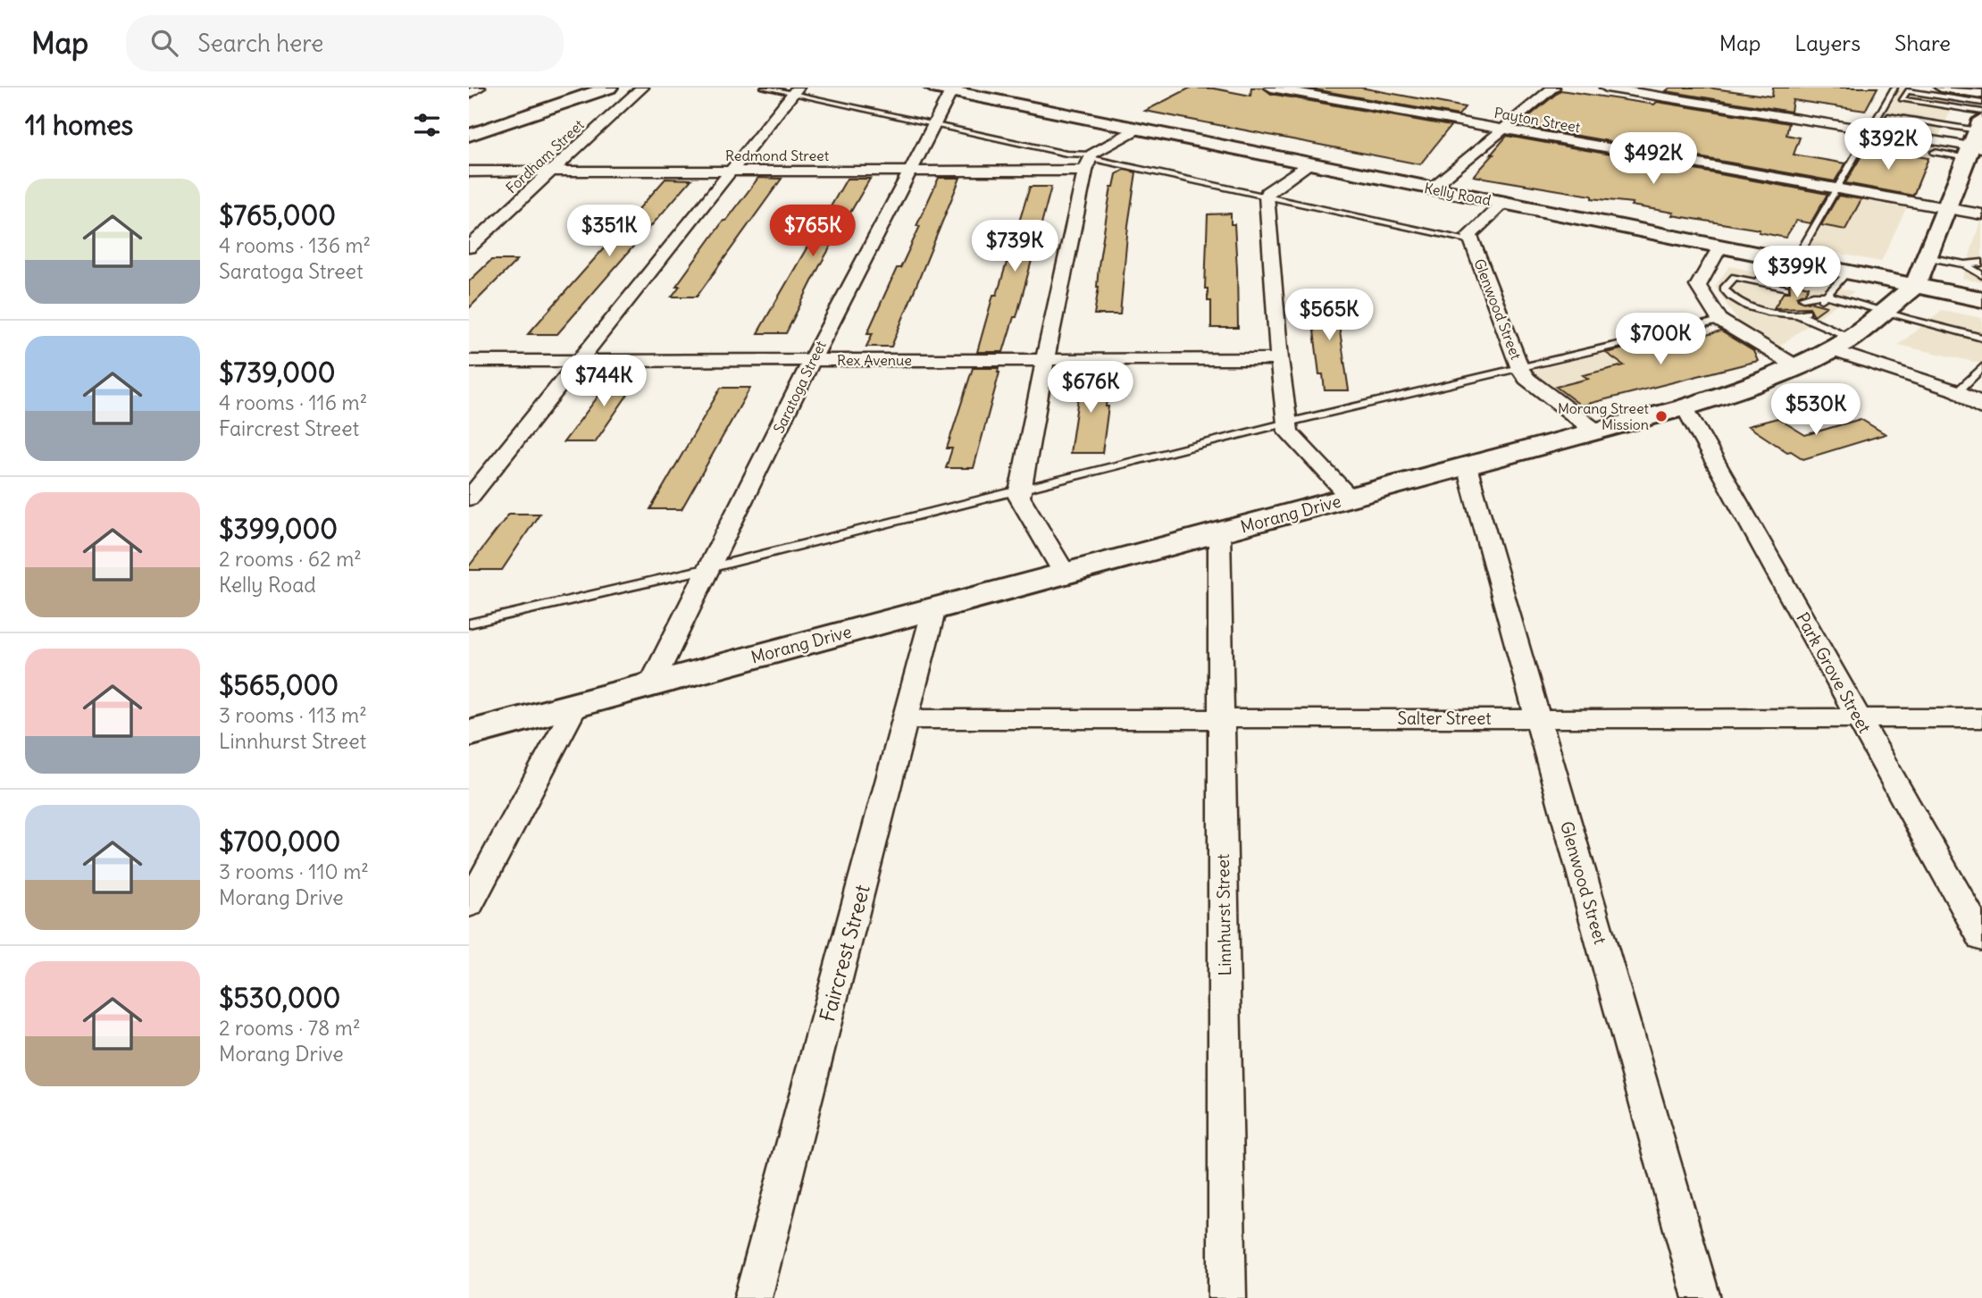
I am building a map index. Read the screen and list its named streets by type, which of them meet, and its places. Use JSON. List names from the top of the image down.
{
  "streets": {
    "street": [
      "Payton Street",
      "Redmond Street",
      "Fordham Street",
      "Kelly Road",
      "Glenwood Street",
      "Rex Avenue",
      "Saratoga Street",
      "Morang Drive",
      "Park Grove Street",
      "Salter Street",
      "Linnhurst Street",
      "Faircrest Street"
    ]
  },
  "crossings": [
    ["Payton Street", "Morang Drive"],
    ["Redmond Street", "Fordham Street"],
    ["Redmond Street", "Saratoga Street"],
    ["Kelly Road", "Glenwood Street"],
    ["Kelly Road", "Saratoga Street"],
    ["Kelly Road", "Morang Drive"],
    ["Glenwood Street", "Morang Drive"],
    ["Glenwood Street", "Salter Street"],
    ["Rex Avenue", "Saratoga Street"],
    ["Saratoga Street", "Morang Drive"],
    ["Morang Drive", "Park Grove Street"],
    ["Morang Drive", "Linnhurst Street"],
    ["Morang Drive", "Faircrest Street"],
    ["Park Grove Street", "Salter Street"],
    ["Salter Street", "Linnhurst Street"],
    ["Salter Street", "Faircrest Street"]
  ],
  "places": ["Morang Street Mission"],
  "page": {
    "header": "Map",
    "search": "Search here",
    "nav": ["Map", "Layers", "Share"],
    "heading": "11 homes",
    "price": [
      "$392K",
      "$492K",
      "$351K",
      "$765K",
      "$739K",
      "$399K",
      "$565K",
      "$700K",
      "$744K",
      "$676K",
      "$530K"
    ],
    "list": [
      {
        "name": "$765,000",
        "note": "4 rooms · 136 m² · Saratoga Street"
      },
      {
        "name": "$739,000",
        "note": "4 rooms · 116 m² · Faircrest Street"
      },
      {
        "name": "$399,000",
        "note": "2 rooms · 62 m² · Kelly Road"
      },
      {
        "name": "$565,000",
        "note": "3 rooms · 113 m² · Linnhurst Street"
      },
      {
        "name": "$700,000",
        "note": "3 rooms · 110 m² · Morang Drive"
      },
      {
        "name": "$530,000",
        "note": "2 rooms · 78 m² · Morang Drive"
      }
    ]
  }
}
